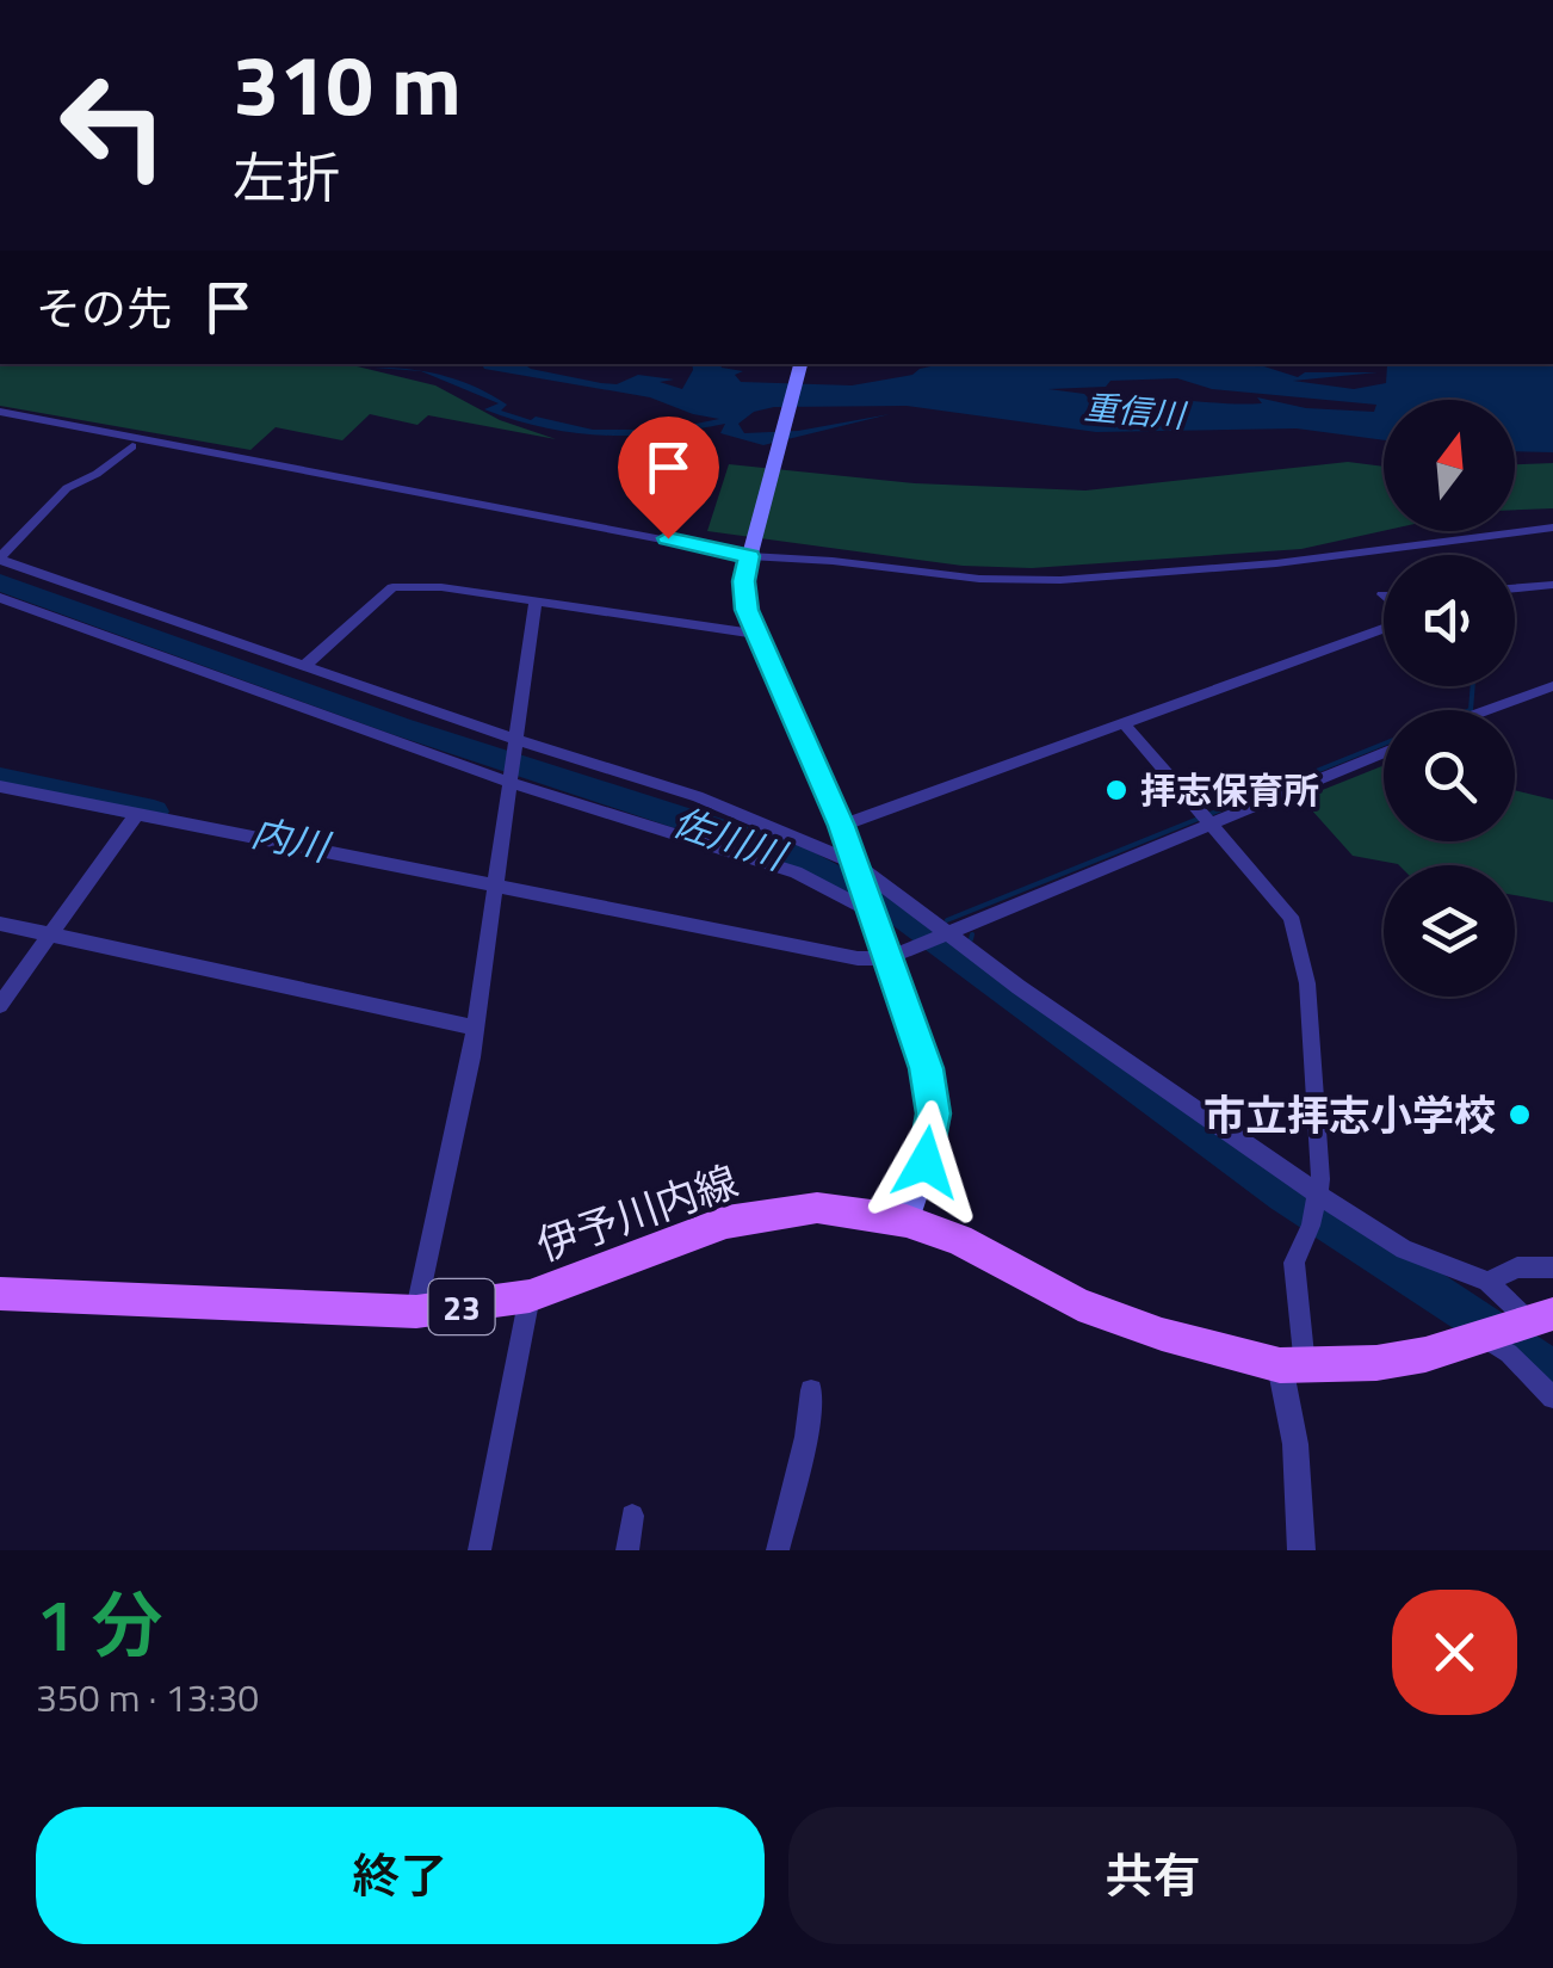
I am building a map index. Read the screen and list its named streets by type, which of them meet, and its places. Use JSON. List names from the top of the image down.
{
  "streets": {
    "main road": ["伊予川内線", "23"]
  },
  "water": ["重信川", "佐川川", "内川"],
  "places": ["拝志保育所", "市立拝志小学校"],
  "north": "top",
  "page": {
    "turn": ["310 m", "左折"],
    "then": "その先",
    "heading": ["1 分", "350 m · 13:30"],
    "buttons": ["終了", "共有"]
  }
}
